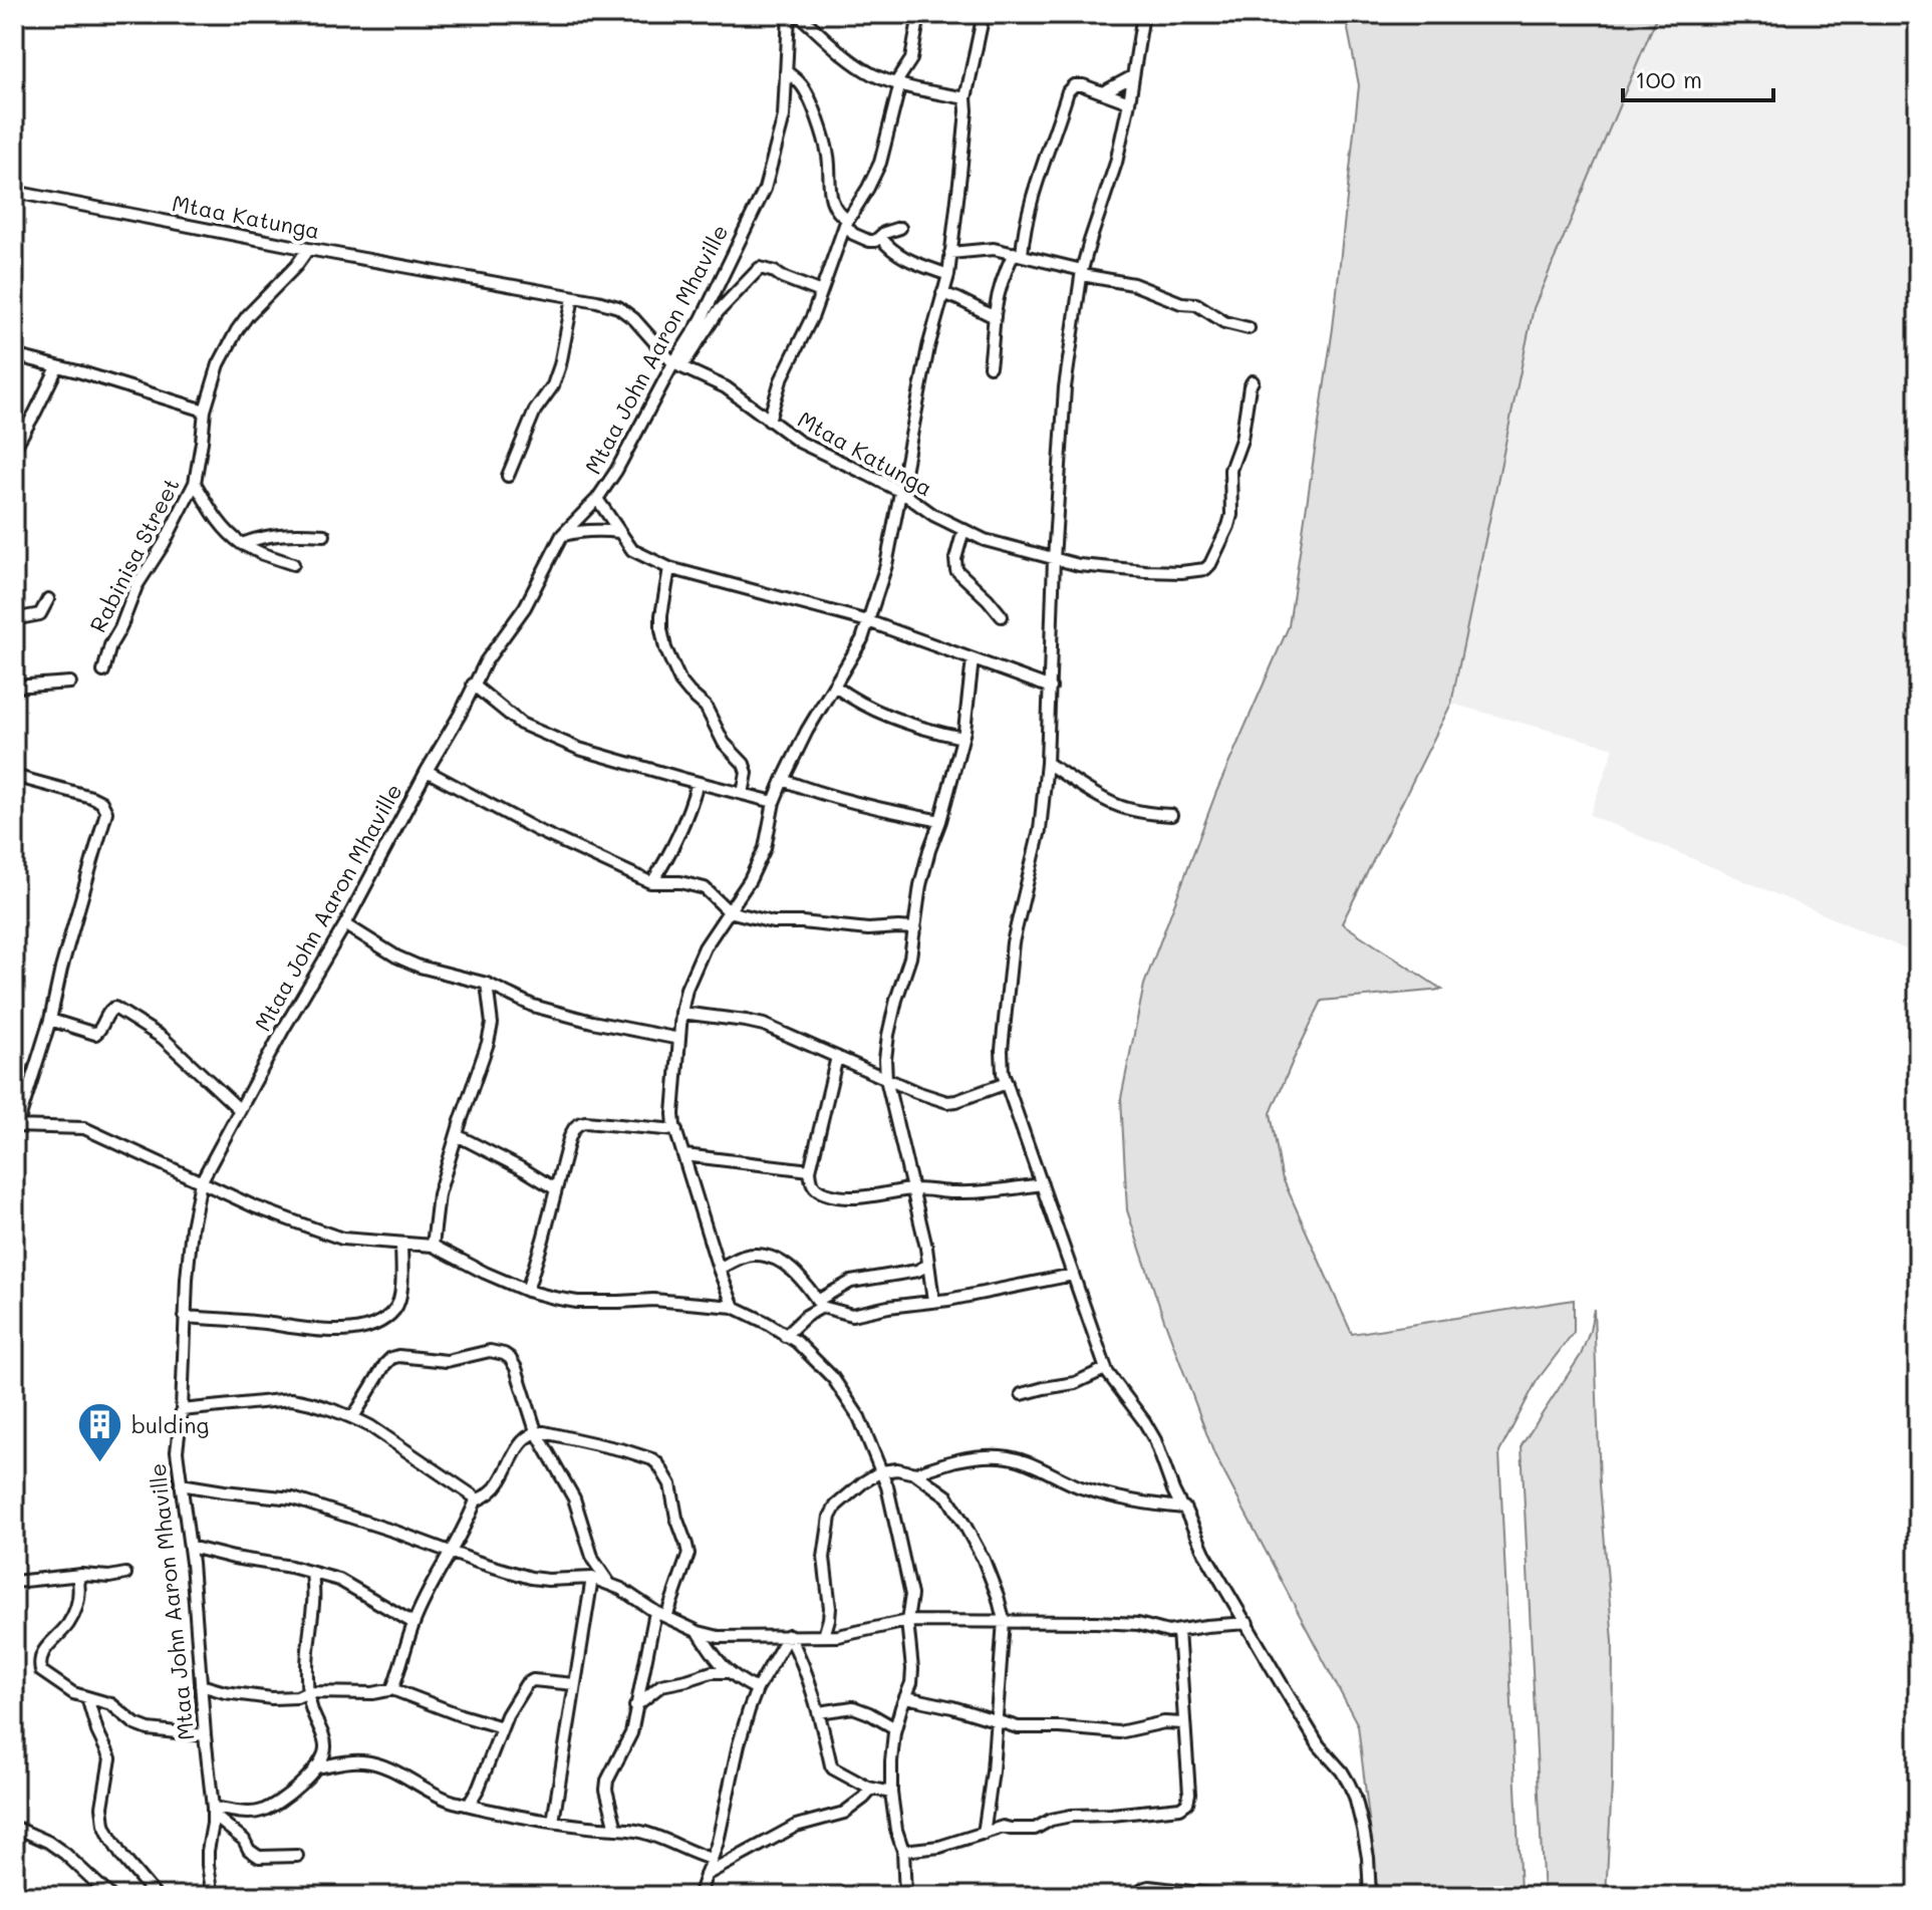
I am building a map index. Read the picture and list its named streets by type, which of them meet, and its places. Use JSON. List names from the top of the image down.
{
  "streets": {
    "street": ["Mtaa Katunga", "Mtaa John Aaron Mhaville", "Rabinisa Street"]
  },
  "crossings": [
    ["Mtaa Katunga", "Mtaa John Aaron Mhaville"],
    ["Mtaa Katunga", "Rabinisa Street"]
  ],
  "places": {
    "building": ["bulding"]
  },
  "scale_bar": "100 m"
}
